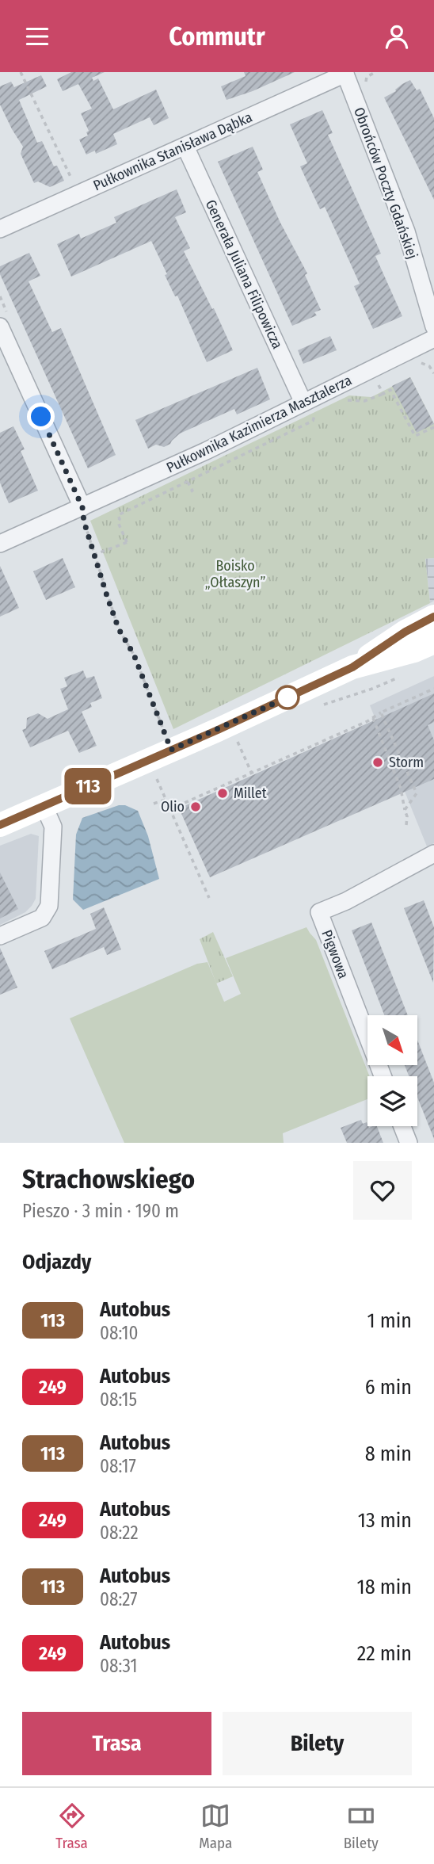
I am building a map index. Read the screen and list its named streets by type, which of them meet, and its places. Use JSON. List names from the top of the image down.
{
  "streets": {
    "street": [
      "Pułkownika Stanisława Dąbka",
      "Obrońców Poczty Gdańskiej",
      "Generała Juliana Filipowicza",
      "Pułkownika Kazimierza Masztalerza",
      "Pigwowa"
    ]
  },
  "crossings": [
    ["Pułkownika Stanisława Dąbka", "Obrońców Poczty Gdańskiej"],
    ["Pułkownika Stanisława Dąbka", "Generała Juliana Filipowicza"],
    ["Generała Juliana Filipowicza", "Pułkownika Kazimierza Masztalerza"]
  ],
  "parks": ["Boisko „Ołtaszyn”"],
  "places": ["Storm", "Millet", "Olio"],
  "lines": ["bus line 113"],
  "north": "bottom right",
  "page": {
    "header": "Commutr",
    "on_map": "113",
    "heading": [
      ["Strachowskiego", "Pieszo · 3 min · 190 m"],
      "Odjazdy"
    ],
    "list": [
      {
        "mark": "113",
        "name": "Autobus",
        "note": "08:10",
        "value": "1 min"
      },
      {
        "mark": "249",
        "name": "Autobus",
        "note": "08:15",
        "value": "6 min"
      },
      {
        "mark": "113",
        "name": "Autobus",
        "note": "08:17",
        "value": "8 min"
      },
      {
        "mark": "249",
        "name": "Autobus",
        "note": "08:22",
        "value": "13 min"
      },
      {
        "mark": "113",
        "name": "Autobus",
        "note": "08:27",
        "value": "18 min"
      },
      {
        "mark": "249",
        "name": "Autobus",
        "note": "08:31",
        "value": "22 min"
      }
    ],
    "buttons": ["Trasa", "Bilety"],
    "tabs": ["Trasa", "Mapa", "Bilety"]
  }
}
